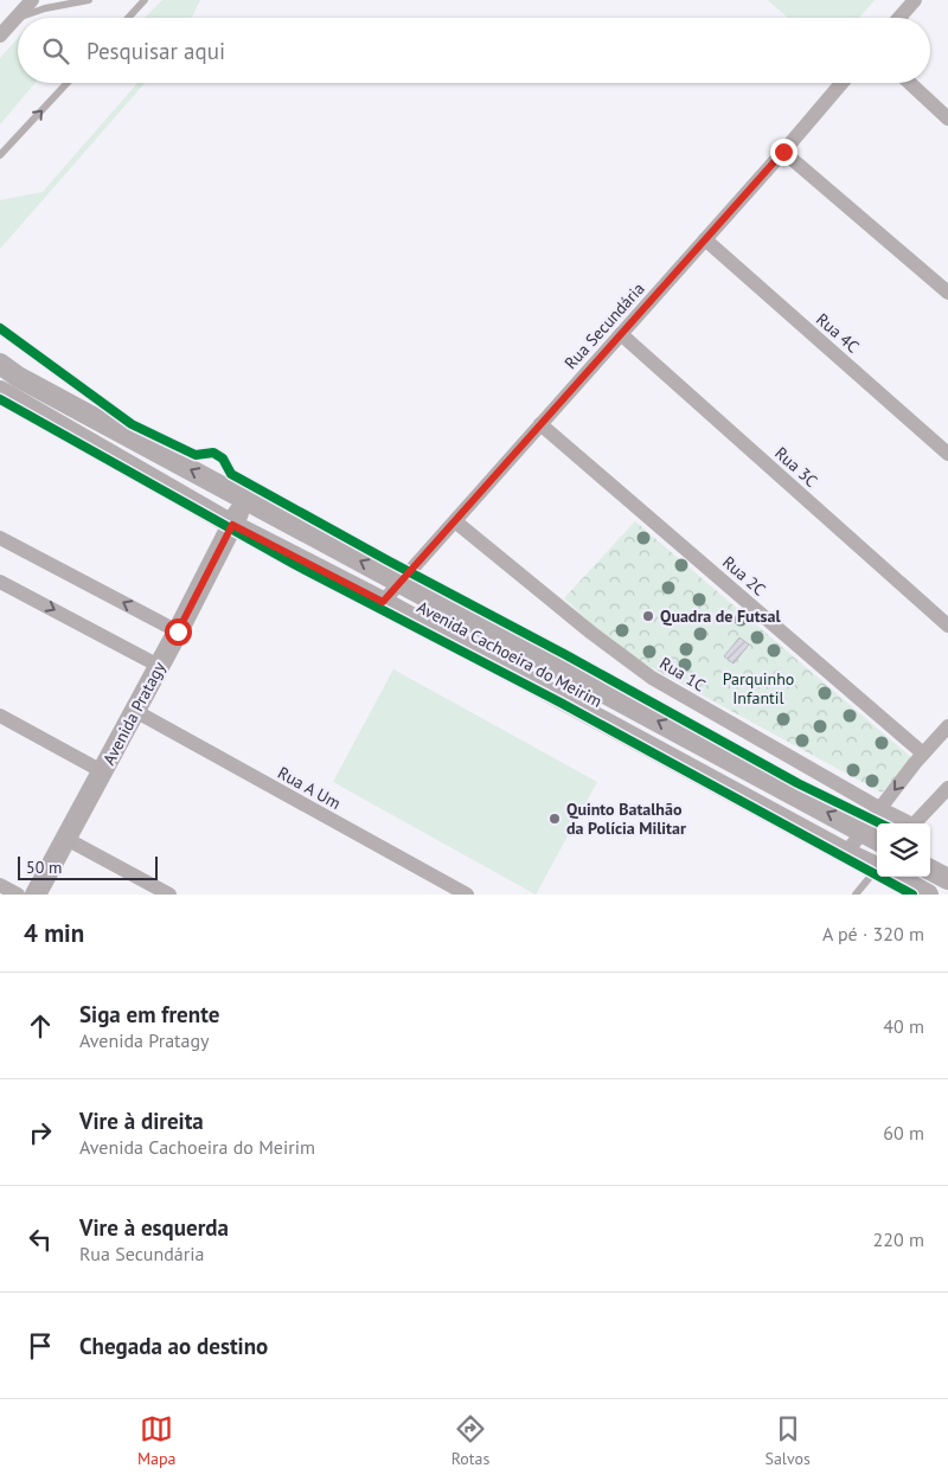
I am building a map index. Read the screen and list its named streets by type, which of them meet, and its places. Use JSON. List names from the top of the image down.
{
  "streets": {
    "street": [
      "Rua Secundária",
      "Rua 4C",
      "Rua 3C",
      "Rua 2C",
      "Avenida Cachoeira do Meirim",
      "Rua 1C",
      "Avenida Pratagy",
      "Rua A Um"
    ]
  },
  "crossings": [
    ["Rua Secundária", "Rua 4C"],
    ["Rua Secundária", "Rua 3C"],
    ["Rua Secundária", "Rua 2C"],
    ["Rua Secundária", "Avenida Cachoeira do Meirim"],
    ["Rua Secundária", "Rua 1C"],
    ["Avenida Cachoeira do Meirim", "Avenida Pratagy"],
    ["Avenida Pratagy", "Rua A Um"]
  ],
  "parks": ["Parquinho Infantil"],
  "places": ["Quadra de Futsal", "Quinto Batalhão da Polícia Militar"],
  "scale_bar": "50 m",
  "page": {
    "search": "Pesquisar aqui",
    "scale": "50 m",
    "heading": ["4 min", "A pé · 320 m"],
    "list": [
      ["Siga em frente", "Avenida Pratagy", "40 m"],
      ["Vire à direita", "Avenida Cachoeira do Meirim", "60 m"],
      ["Vire à esquerda", "Rua Secundária", "220 m"],
      "Chegada ao destino"
    ],
    "nav": ["Mapa", "Rotas", "Salvos"]
  }
}
